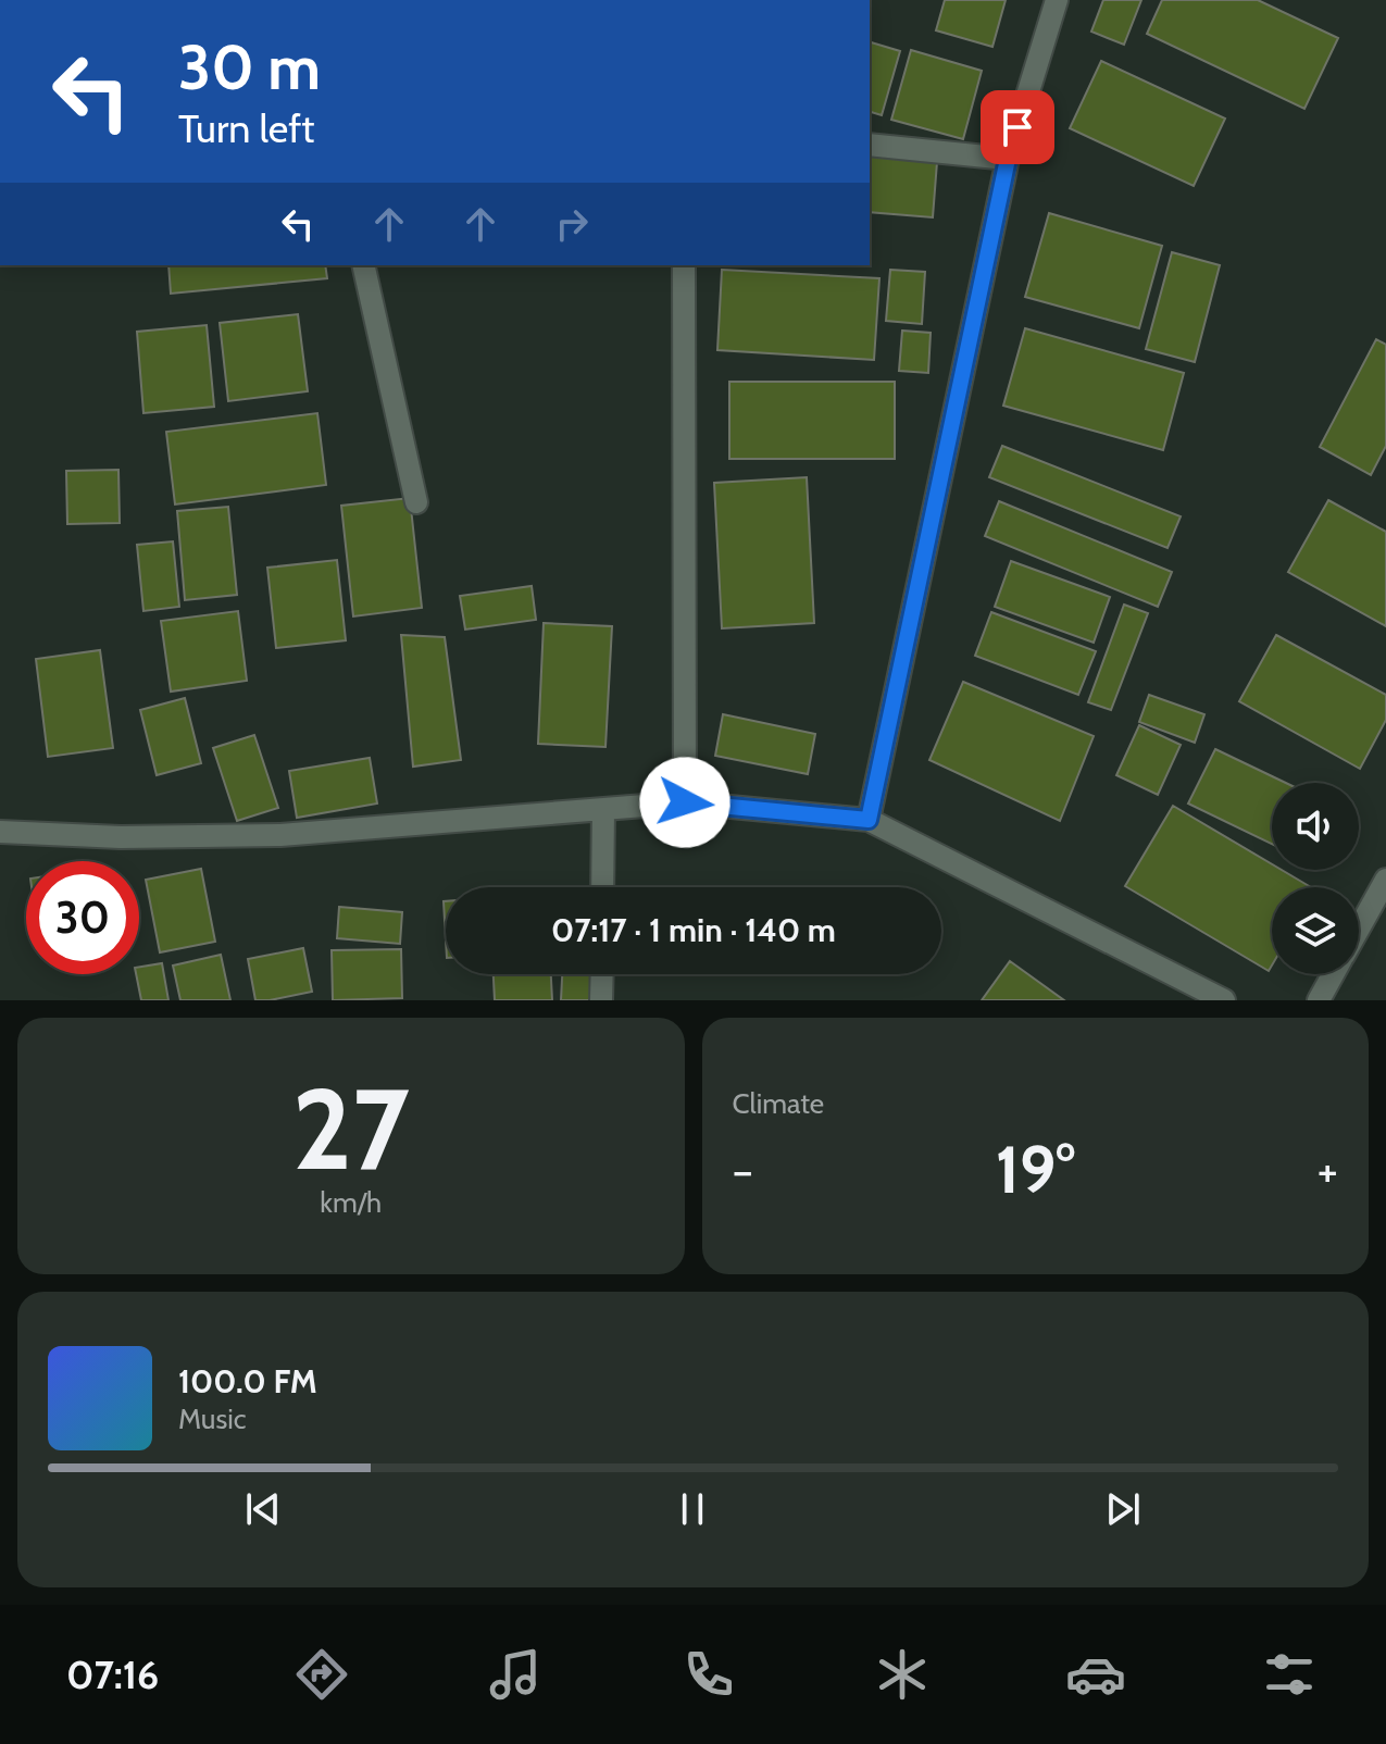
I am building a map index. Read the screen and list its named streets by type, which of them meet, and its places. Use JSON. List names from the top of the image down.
{
  "page": {
    "turn": ["30 m", "Turn left"],
    "limit": "30",
    "trip": "07:17 · 1 min · 140 m",
    "tile": [
      ["27", "km/h"],
      "Climate"
    ],
    "heat": ["−", "19°", "+"],
    "song": ["100.0 FM", "Music"],
    "tabs": "07:16"
  }
}
